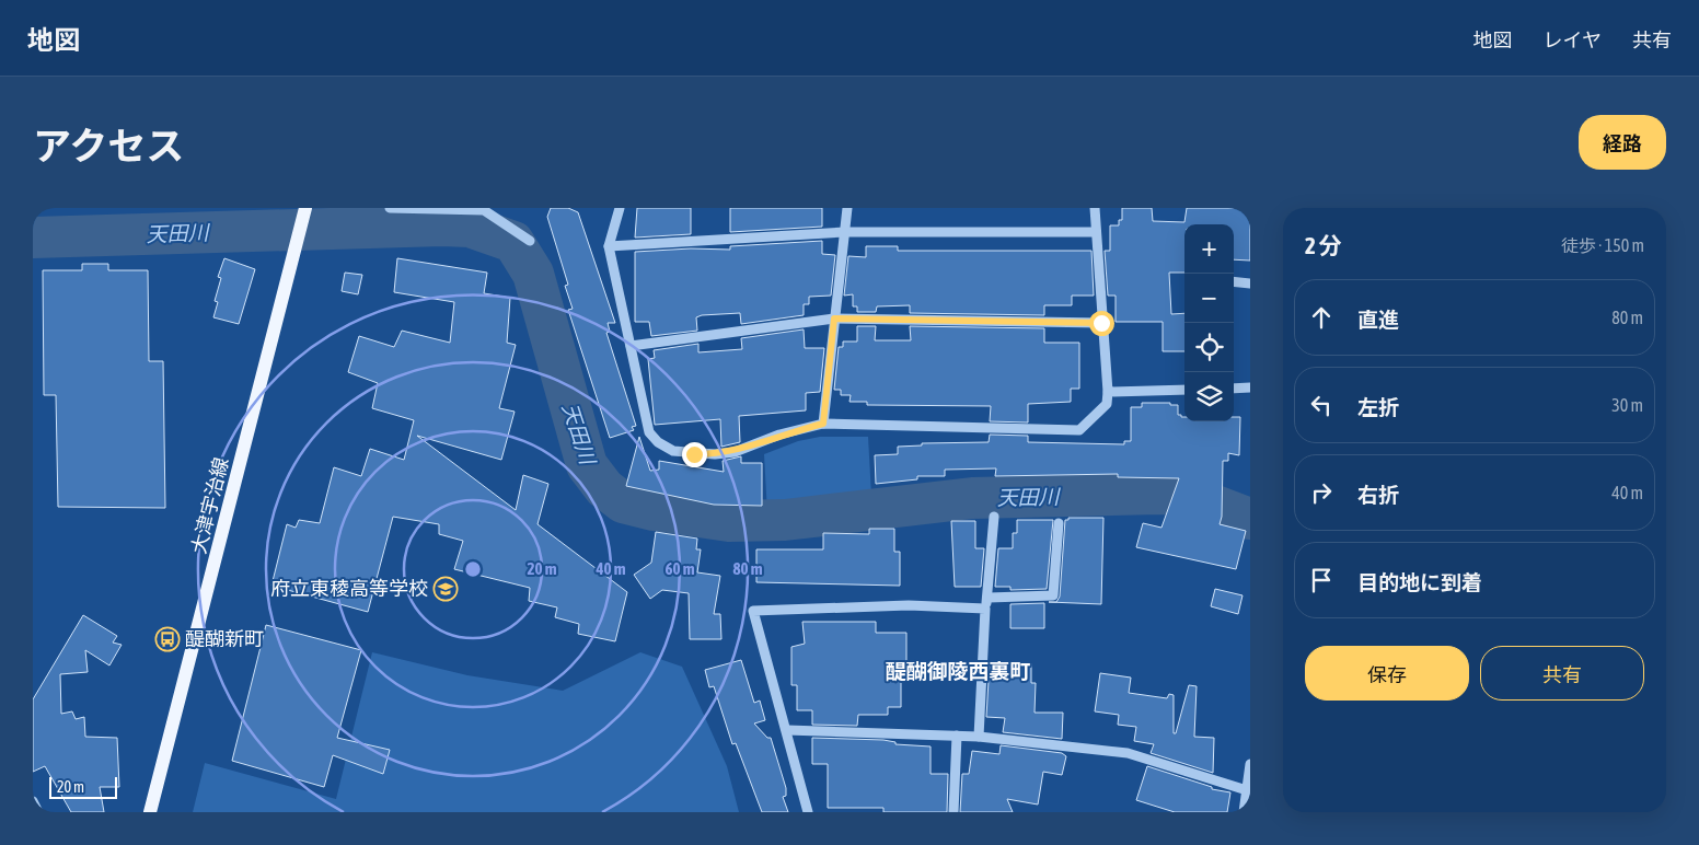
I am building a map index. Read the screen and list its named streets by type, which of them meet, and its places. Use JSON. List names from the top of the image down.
{
  "streets": {
    "main road": ["大津宇治線"]
  },
  "districts": ["醍醐御陵西裏町"],
  "water": ["天田川"],
  "places": {
    "school or university": ["府立東稜高等学校"],
    "bus stop": ["醍醐新町"]
  },
  "scale_bar": "20 m",
  "page": {
    "header": "地図",
    "nav": ["地図", "レイヤ", "共有"],
    "title": "アクセス",
    "buttons": [
      "経路",
      ["保存", "共有"]
    ],
    "heading": ["2 分", "徒歩 · 150 m"],
    "map_buttons": ["+", "−"],
    "list": [
      ["直進", "80 m"],
      ["左折", "30 m"],
      ["右折", "40 m"],
      "目的地に到着"
    ],
    "scale": "20 m"
  },
  "rings": [
    "20 m",
    "40 m",
    "60 m",
    "80 m"
  ]
}
